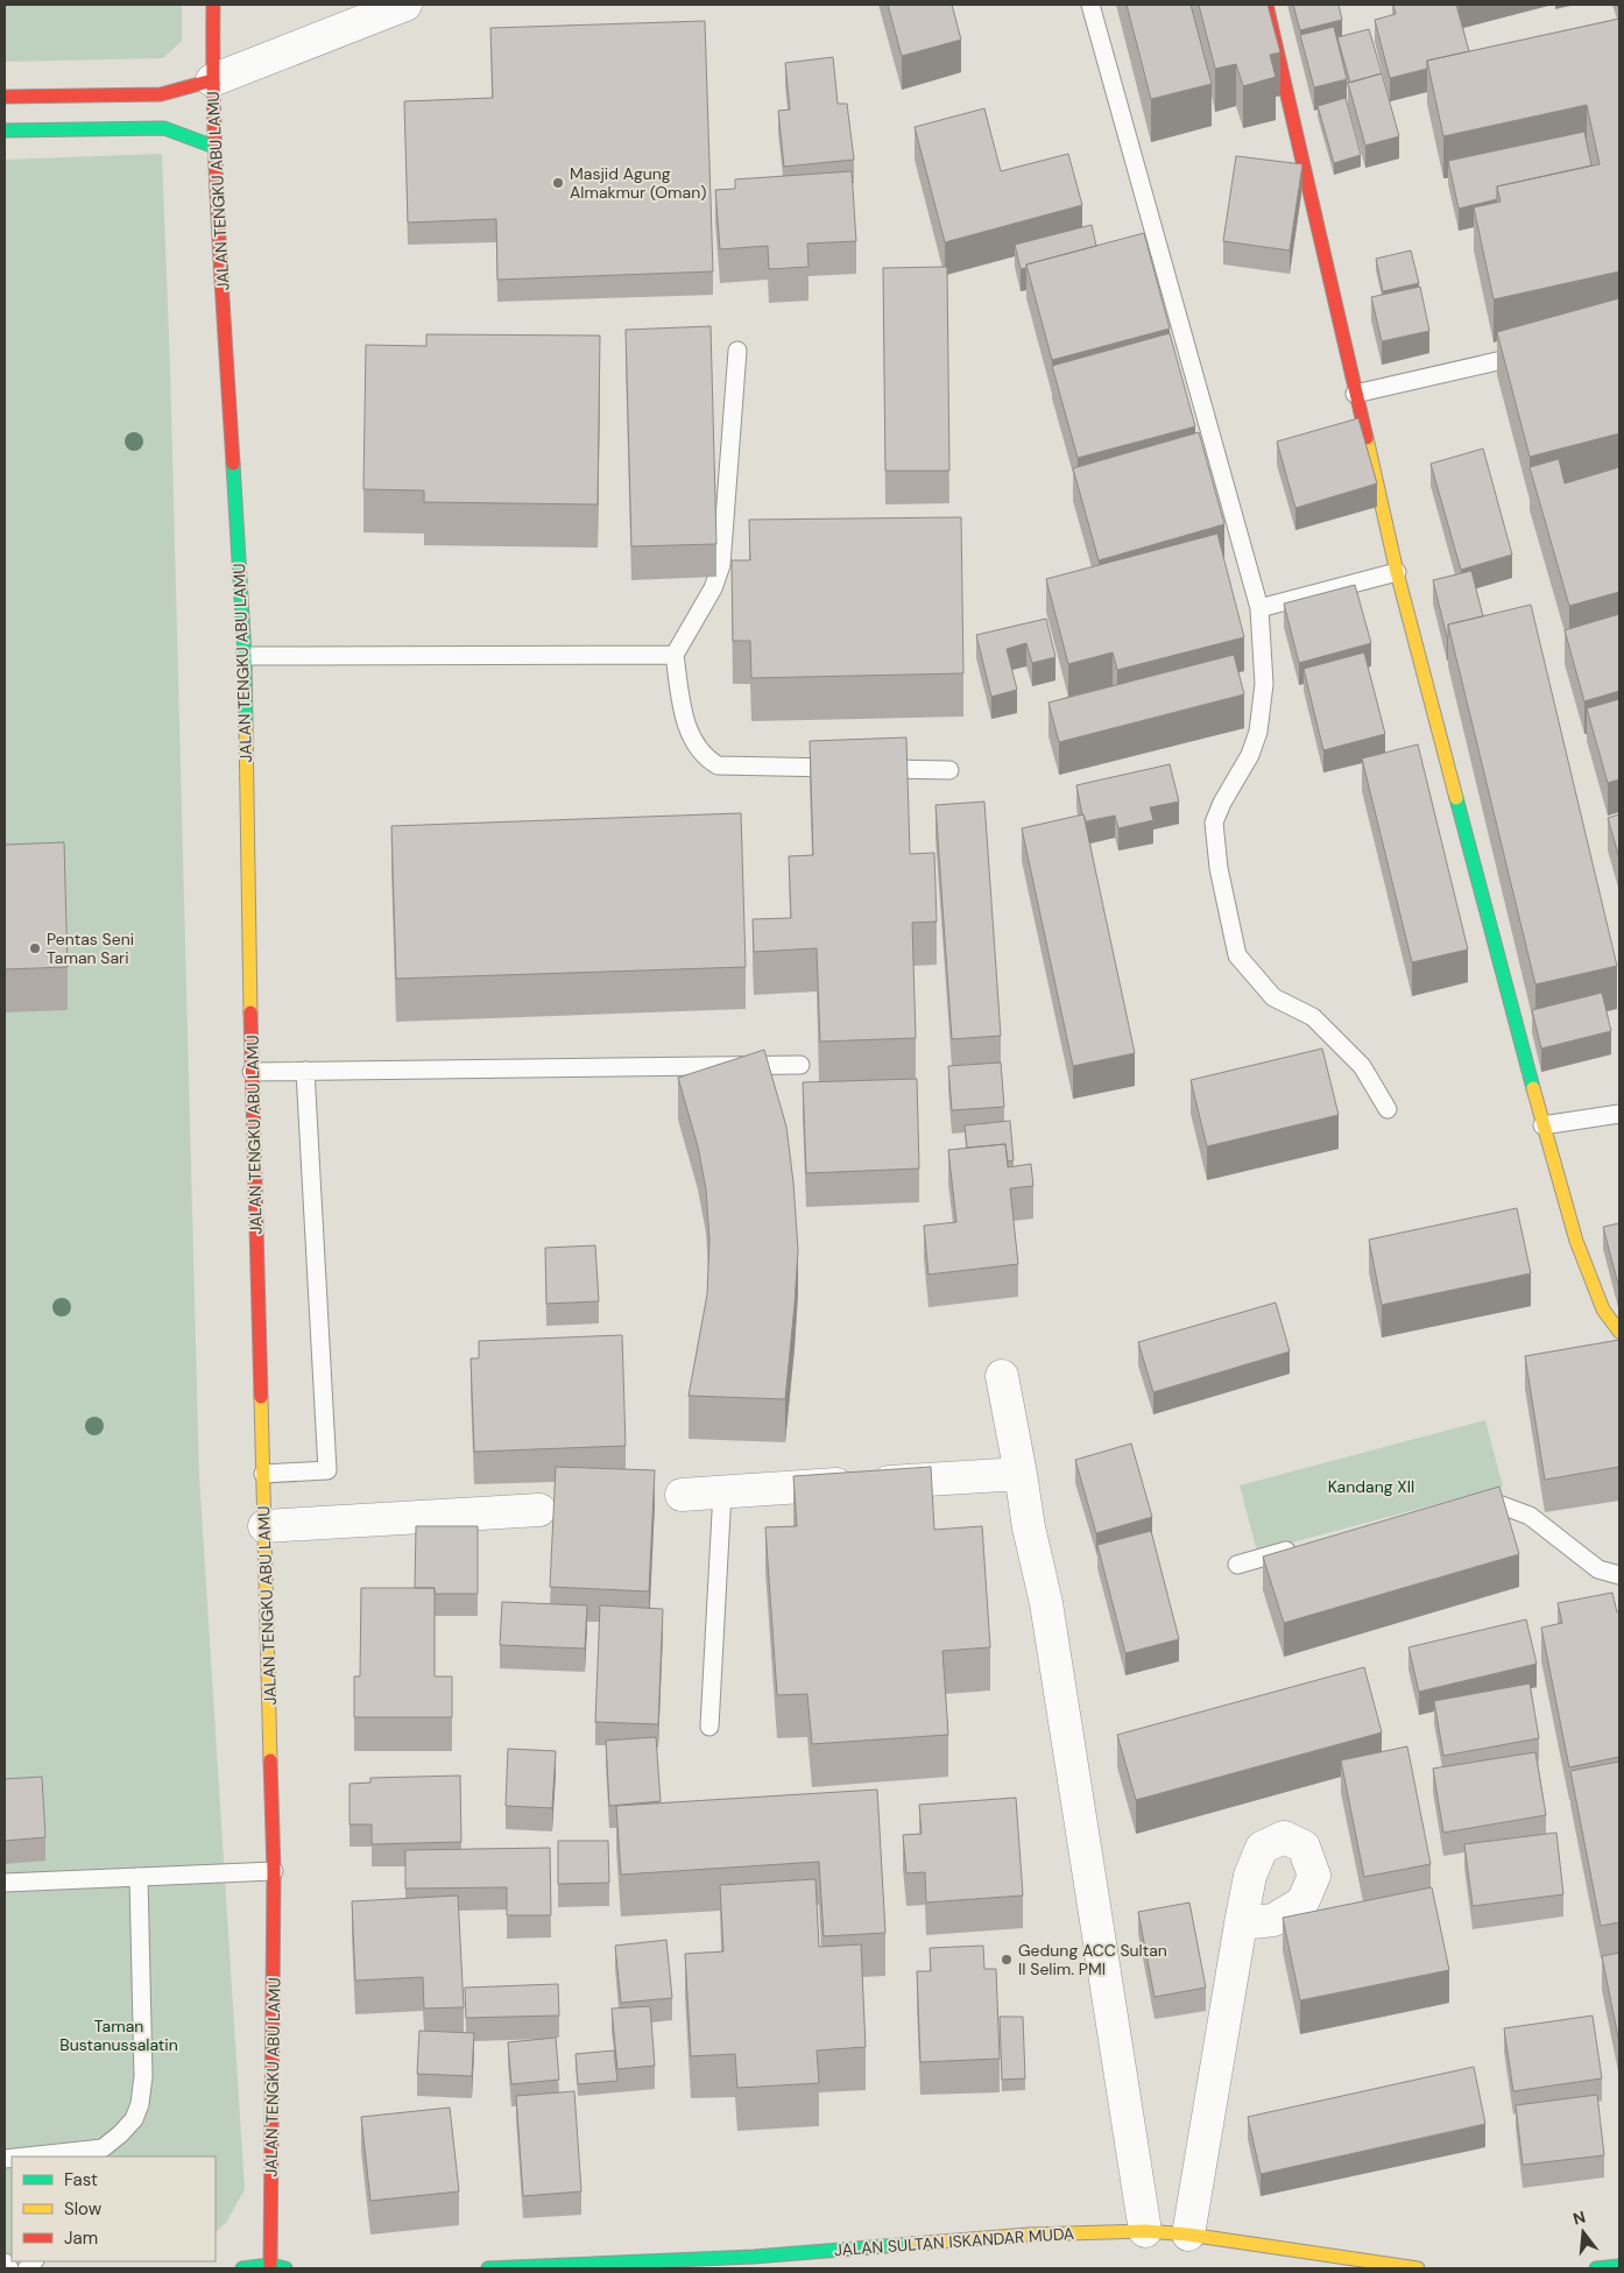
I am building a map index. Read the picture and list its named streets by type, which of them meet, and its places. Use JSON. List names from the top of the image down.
{
  "streets": {
    "main road": ["JALAN TENGKU ABU LAMU", "JALAN SULTAN ISKANDAR MUDA"]
  },
  "parks": ["Kandang XII", "Taman Bustanussalatin"],
  "places": ["Masjid Agung Almakmur (Oman)", "Pentas Seni Taman Sari", "Gedung ACC Sultan II Selim. PMI"],
  "legend": ["Fast", "Slow", "Jam"],
  "north": "top"
}
